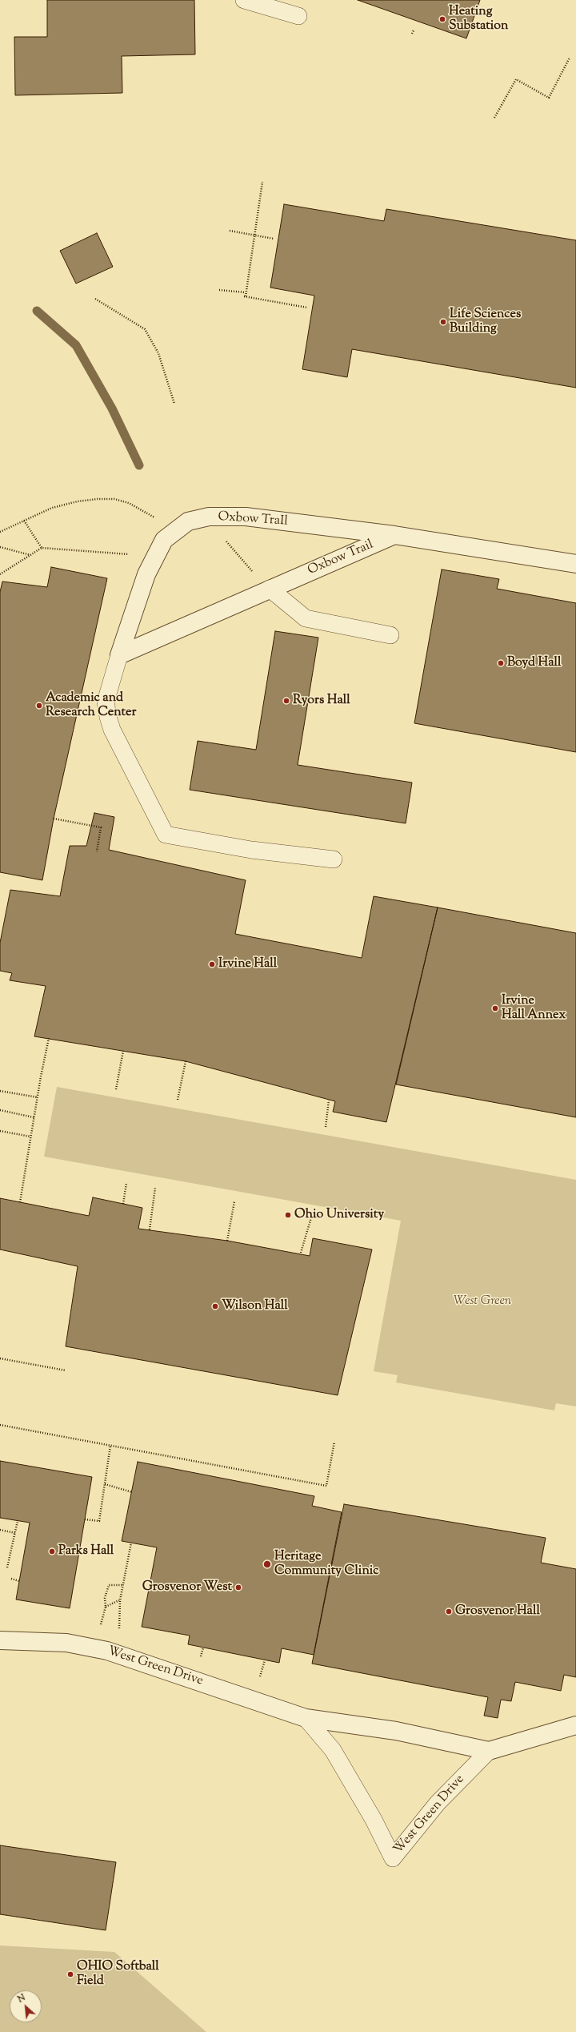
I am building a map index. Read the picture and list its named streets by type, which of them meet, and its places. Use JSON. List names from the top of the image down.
{
  "streets": {
    "street": ["Oxbow TraIl", "Oxbow Trail", "West Green Drive"]
  },
  "crossings": [
    ["Oxbow TraIl", "Oxbow Trail"]
  ],
  "parks": ["West Green"],
  "places": [
    "Heating Substation",
    "Life Sciences Building",
    "Boyd Hall",
    "Ryors Hall",
    "Academic and Research Center",
    "Irvine Hall",
    "Irvine Hall Annex",
    "Ohio University",
    "Wilson Hall",
    "Parks Hall",
    "Heritage Community Clinic",
    "Grosvenor West",
    "Grosvenor Hall",
    "OHIO Softball Field"
  ],
  "north": "top left"
}
